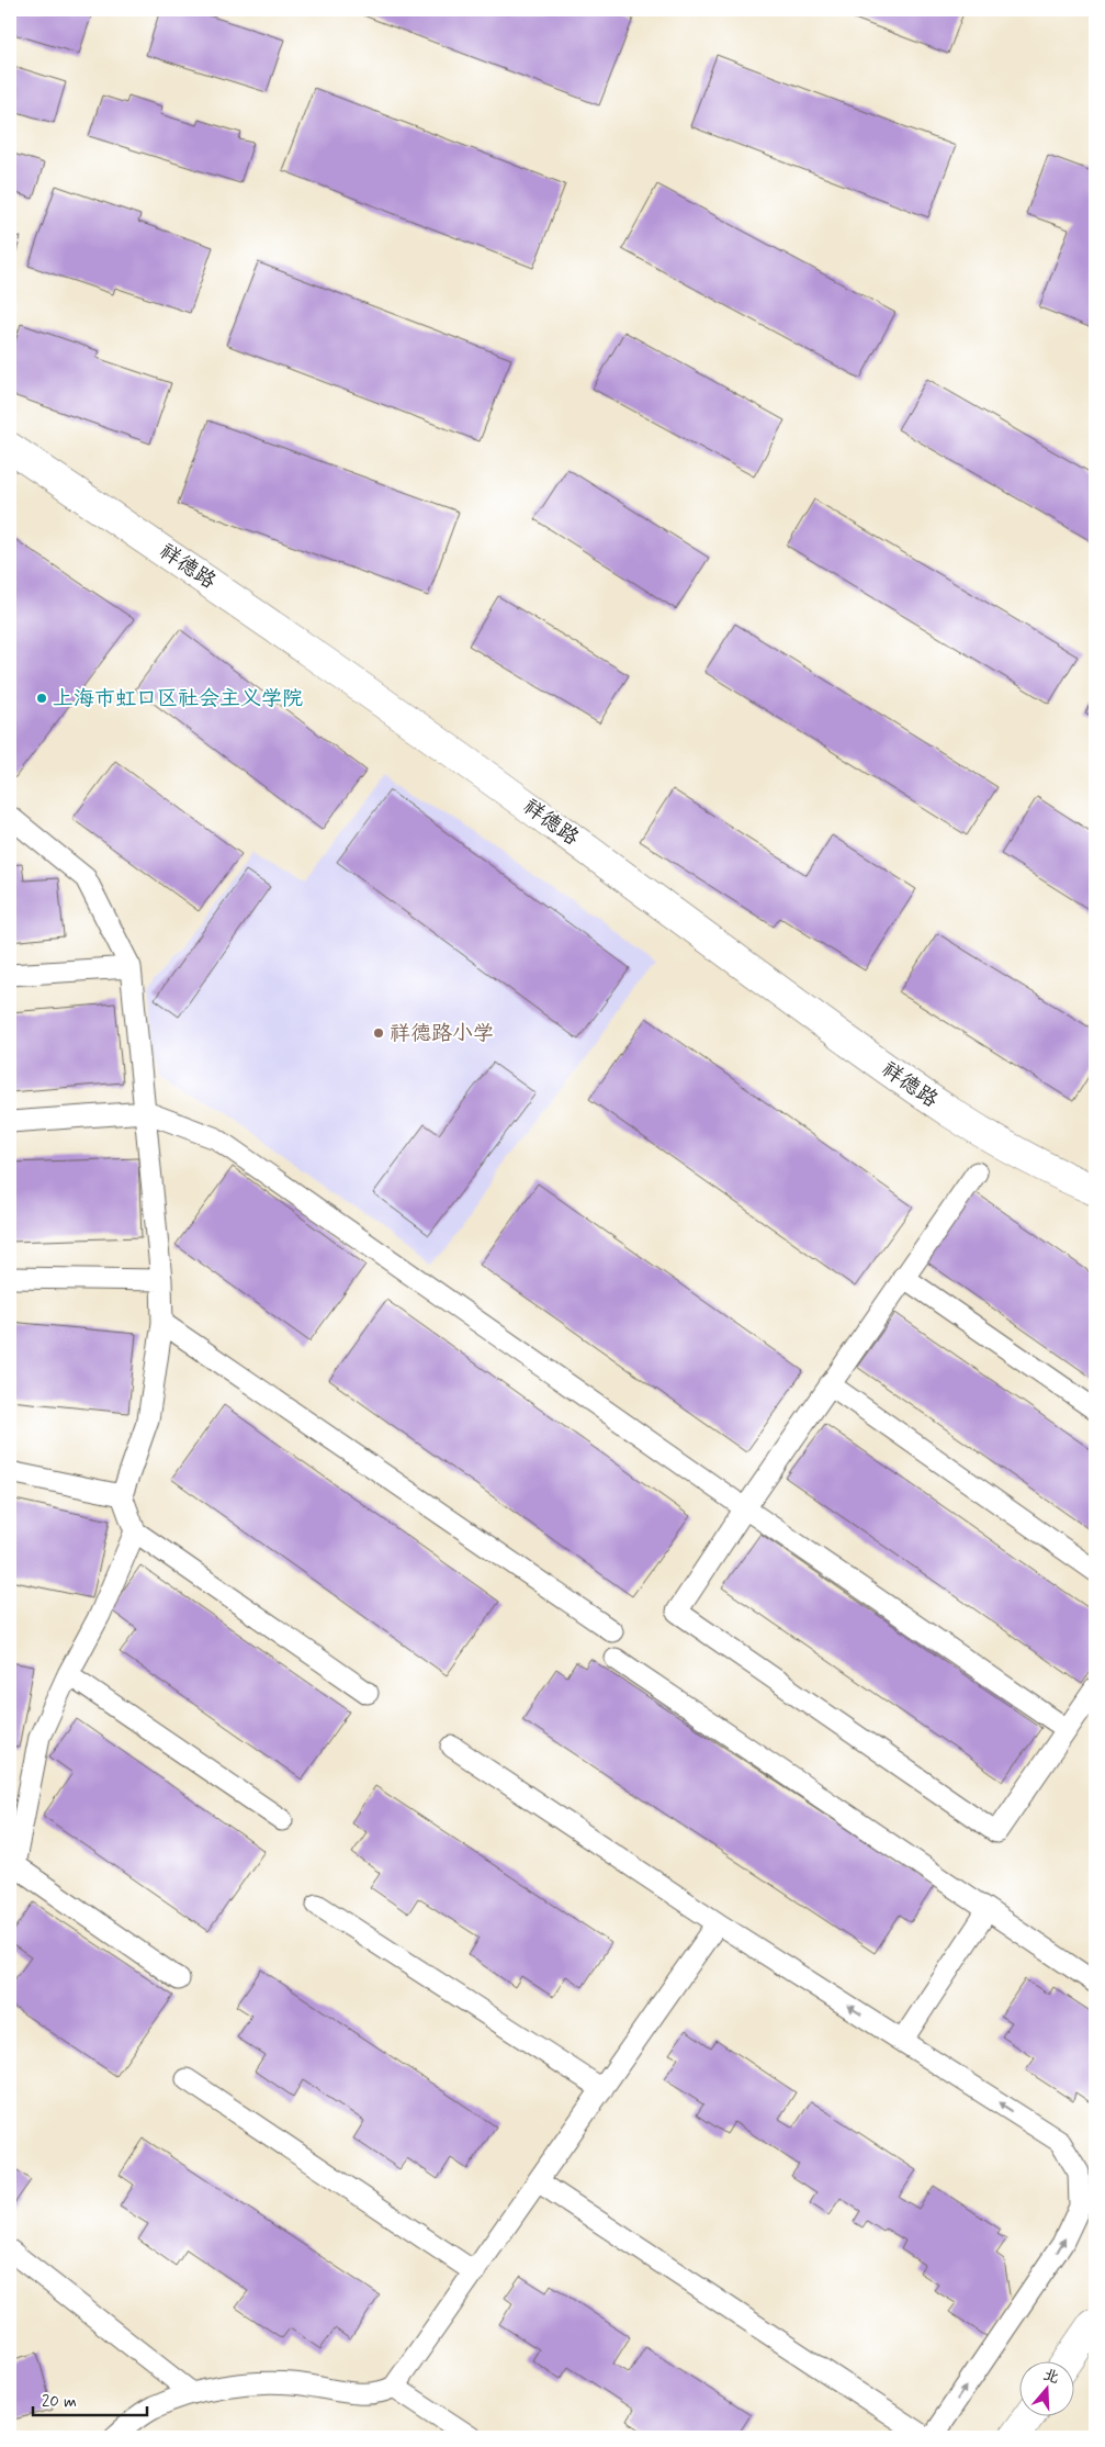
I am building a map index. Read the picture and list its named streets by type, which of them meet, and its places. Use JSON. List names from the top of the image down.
{
  "streets": {
    "street": ["祥德路"]
  },
  "places": ["上海市虹口区社会主义学院", "祥德路小学"],
  "scale_bar": "20 m",
  "north": "top"
}
